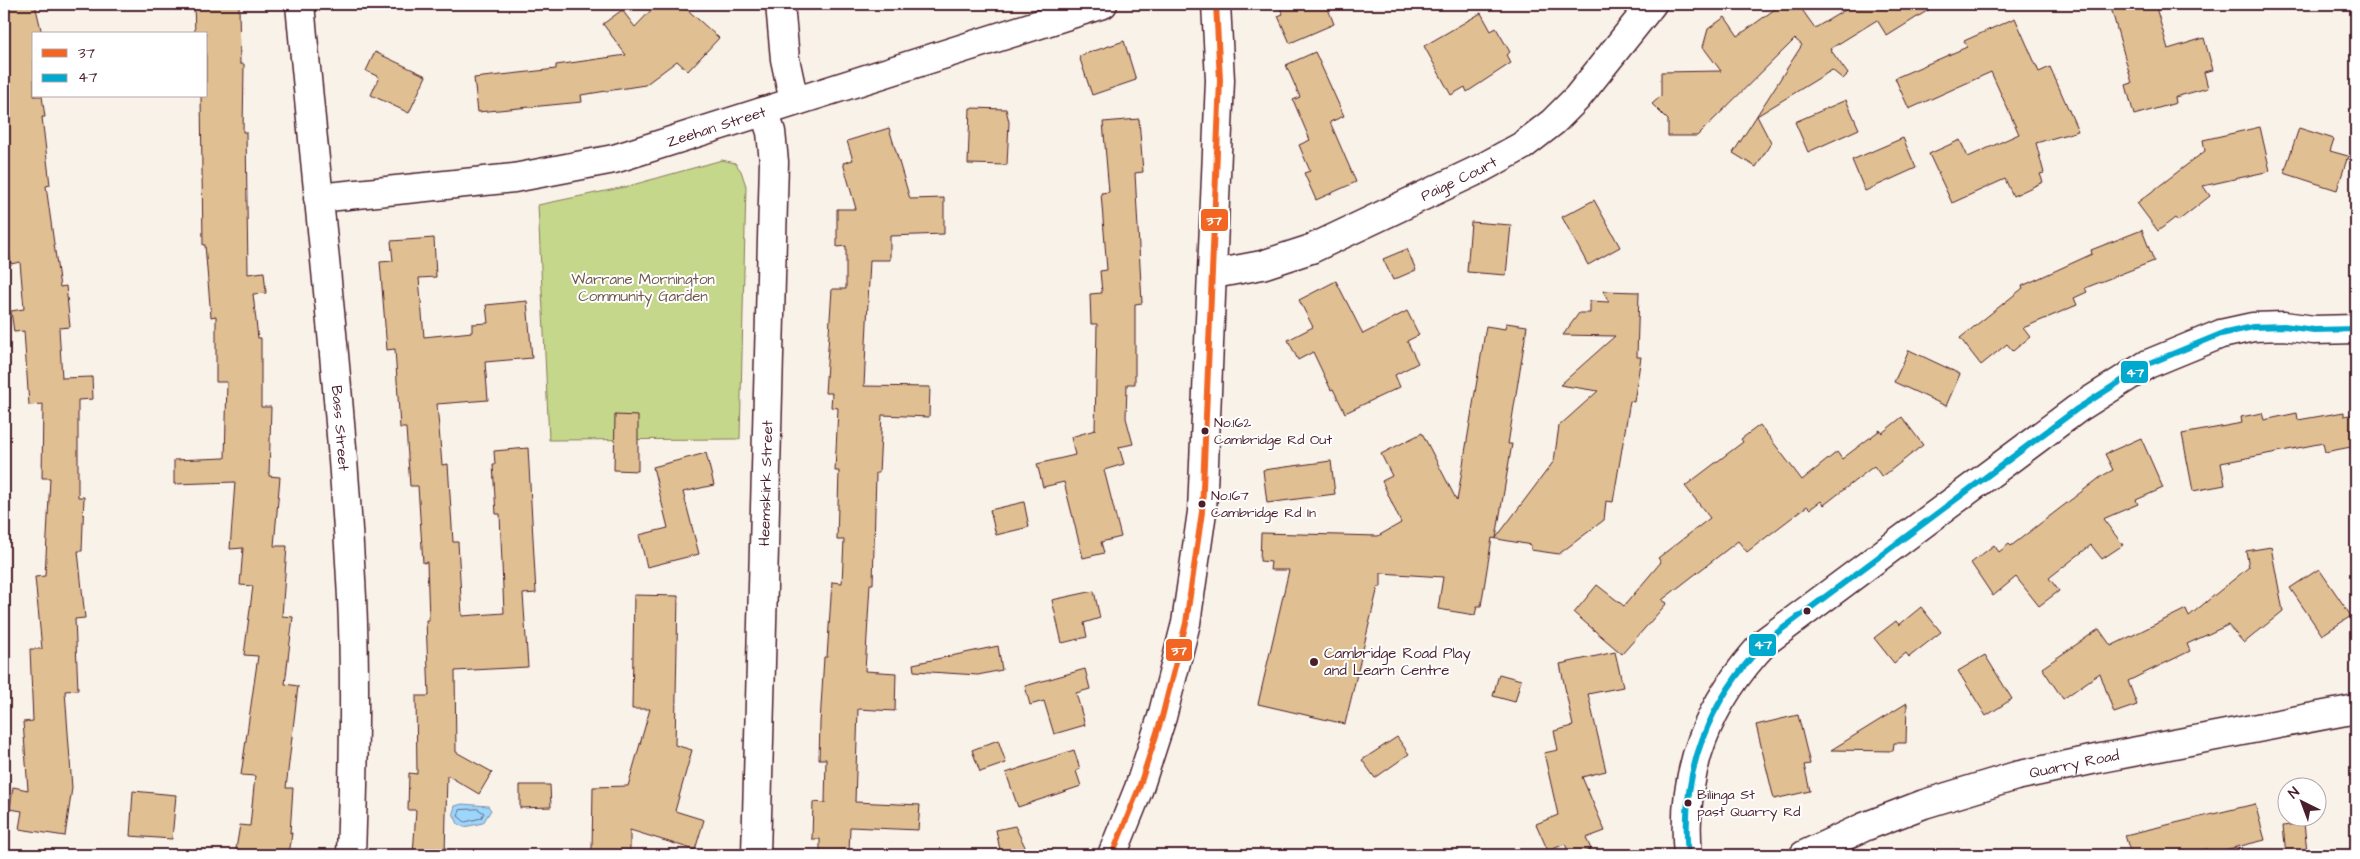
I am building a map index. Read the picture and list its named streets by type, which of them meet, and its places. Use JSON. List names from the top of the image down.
{
  "streets": {
    "street": [
      "Zeehan Street",
      "Paige Court",
      "Bass Street",
      "Heemskirk Street",
      "Quarry Road"
    ]
  },
  "crossings": [
    ["Zeehan Street", "Bass Street"],
    ["Zeehan Street", "Heemskirk Street"]
  ],
  "parks": ["Warrane Mornington Community Garden"],
  "places": [
    "No.162 Cambridge Rd Out",
    "No.167 Cambridge Rd In",
    "Cambridge Road Play and Learn Centre",
    "Bilinga St past Quarry Rd"
  ],
  "lines": ["transit line 37", "transit line 47"],
  "legend": ["37", "47"],
  "north": "top left"
}
